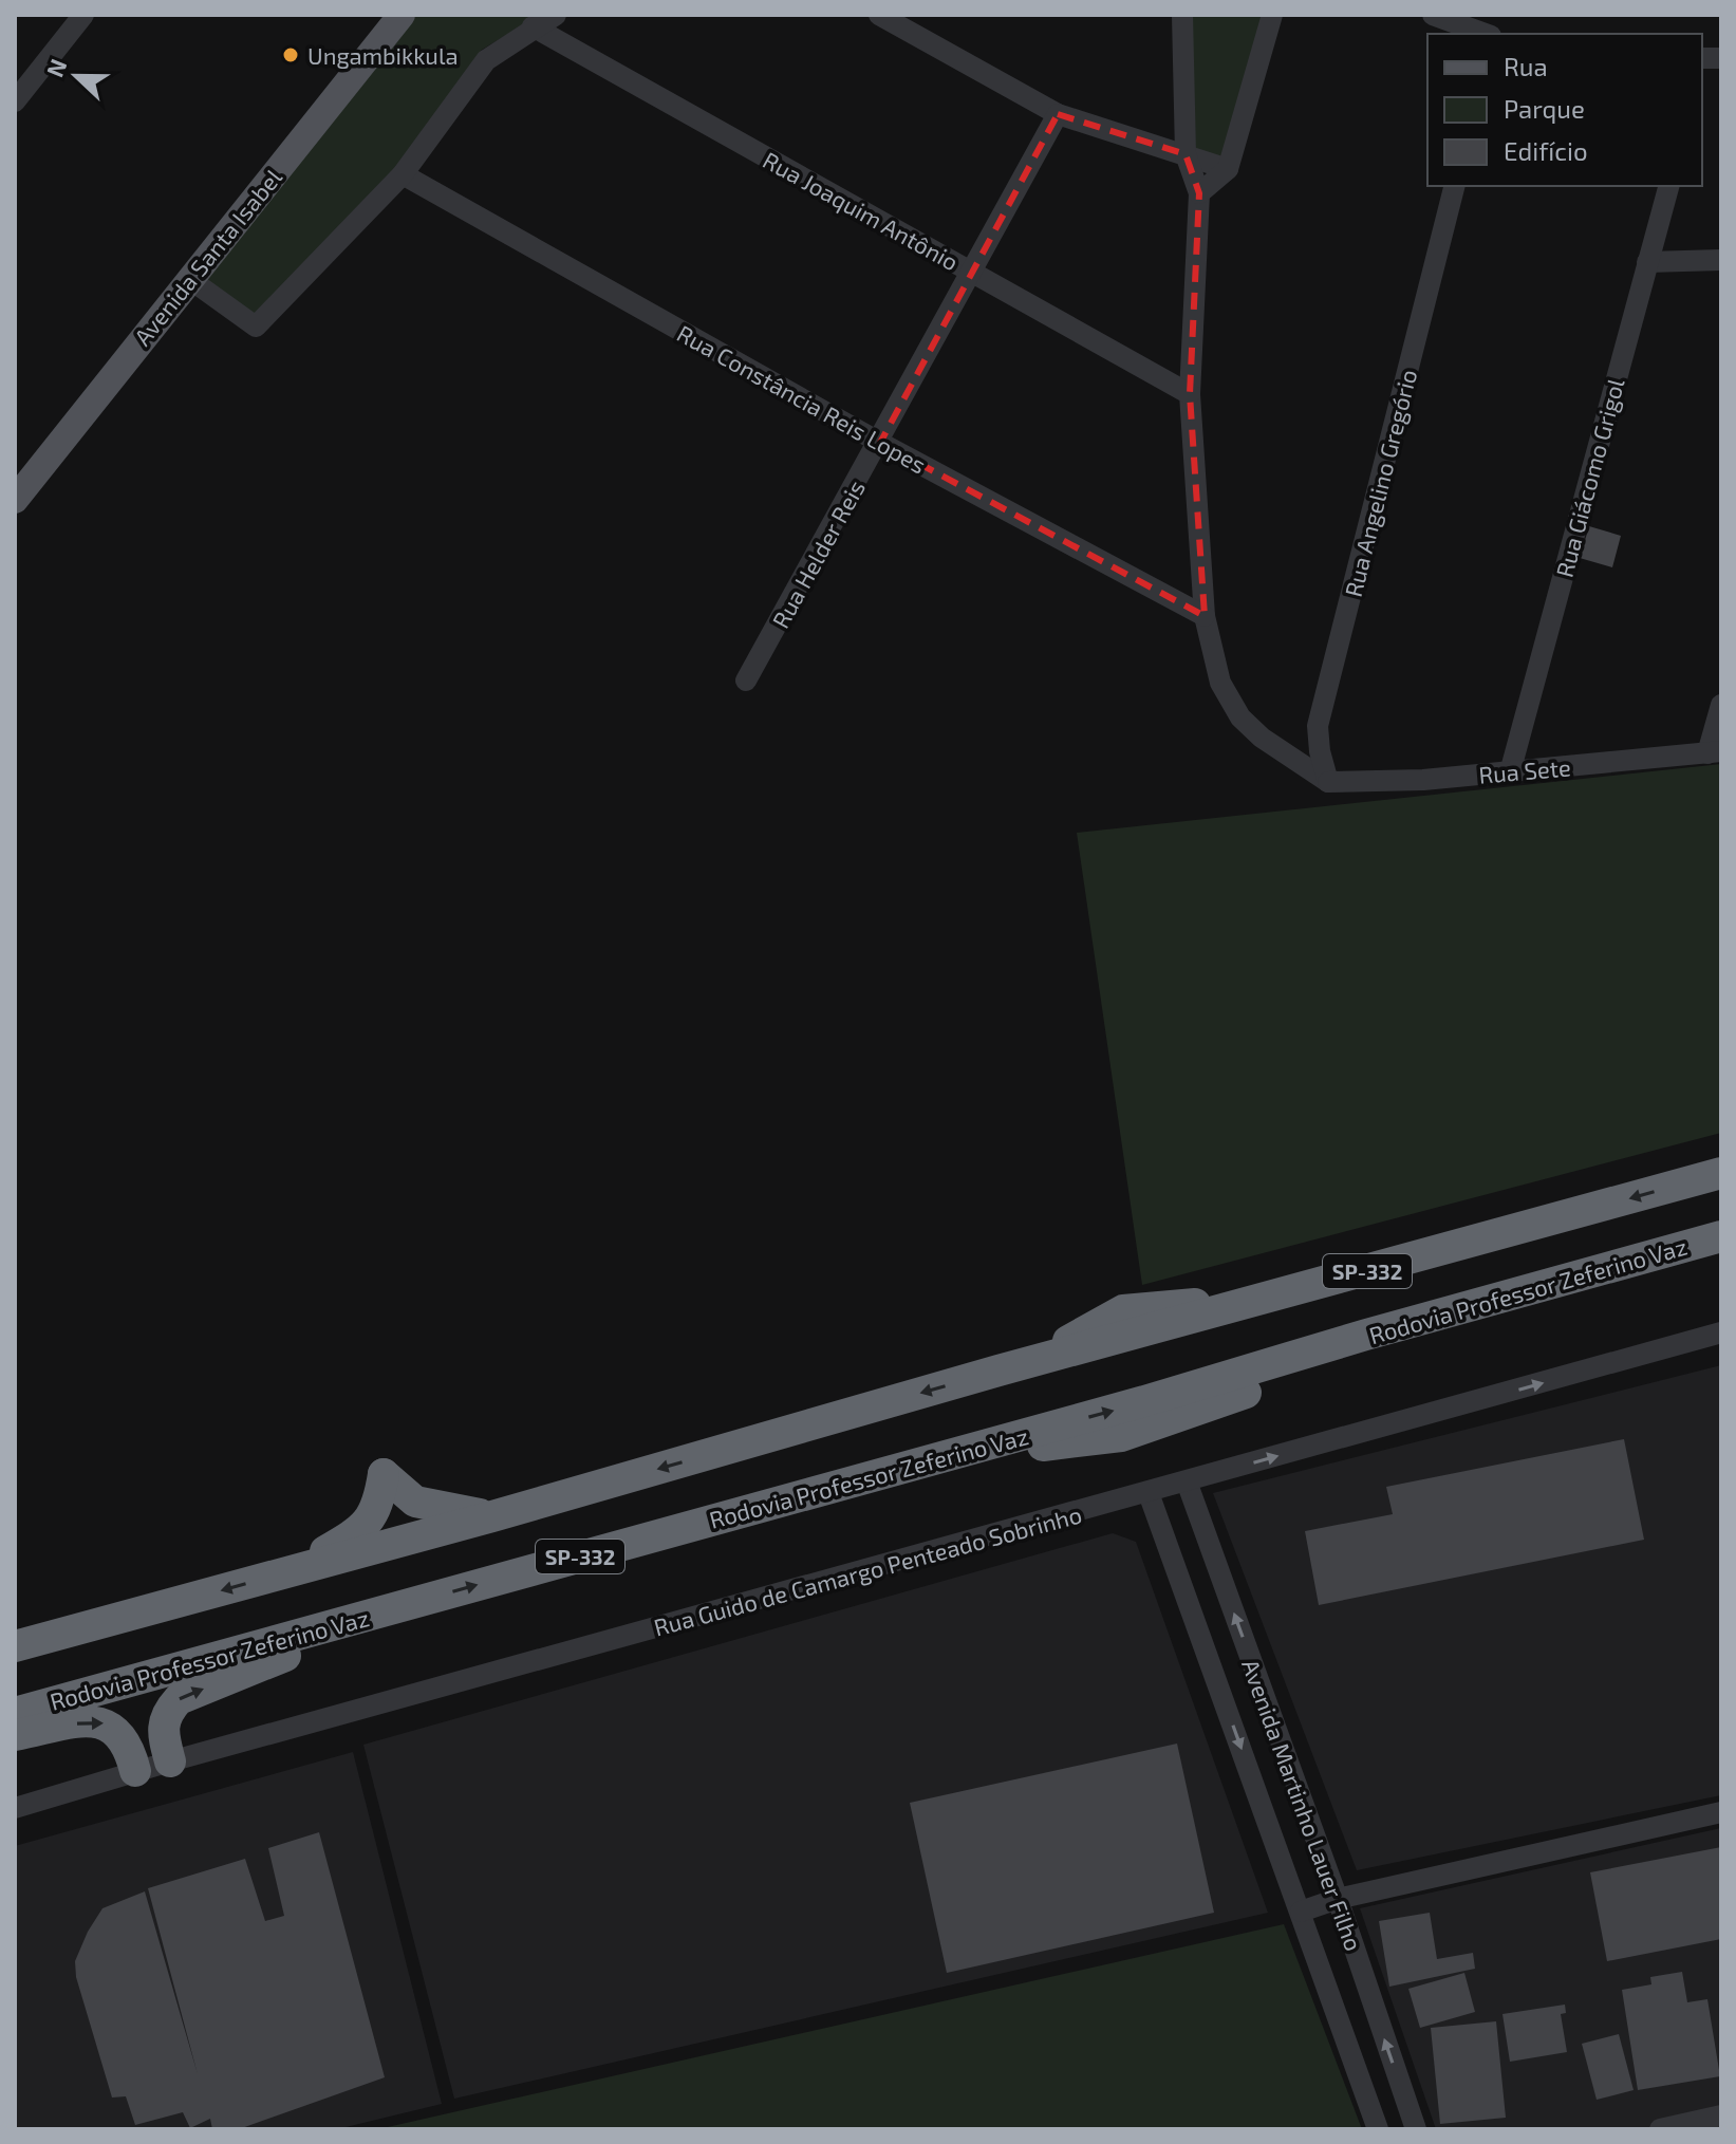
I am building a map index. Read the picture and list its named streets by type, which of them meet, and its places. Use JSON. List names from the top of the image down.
{
  "streets": {
    "highway": ["SP-332", "Rodovia Professor Zeferino Vaz"],
    "main road": ["Avenida Santa Isabel"],
    "street": [
      "Rua Joaquim Antônio",
      "Rua Constância Reis Lopes",
      "Rua Giácomo Grigol",
      "Rua Angelino Gregório",
      "Rua Helder Reis",
      "Rua Sete",
      "Rua Guido de Camargo Penteado Sobrinho",
      "Avenida Martinho Lauer Filho"
    ]
  },
  "crossings": [
    ["Rua Joaquim Antônio", "Rua Helder Reis"],
    ["Rua Constância Reis Lopes", "Rua Helder Reis"],
    ["Rua Giácomo Grigol", "Rua Sete"],
    ["Rua Angelino Gregório", "Rua Sete"],
    ["Rua Guido de Camargo Penteado Sobrinho", "Avenida Martinho Lauer Filho"]
  ],
  "places": ["Ungambikkula"],
  "legend": ["Rua", "Parque", "Edifício"],
  "north": "left"
}
